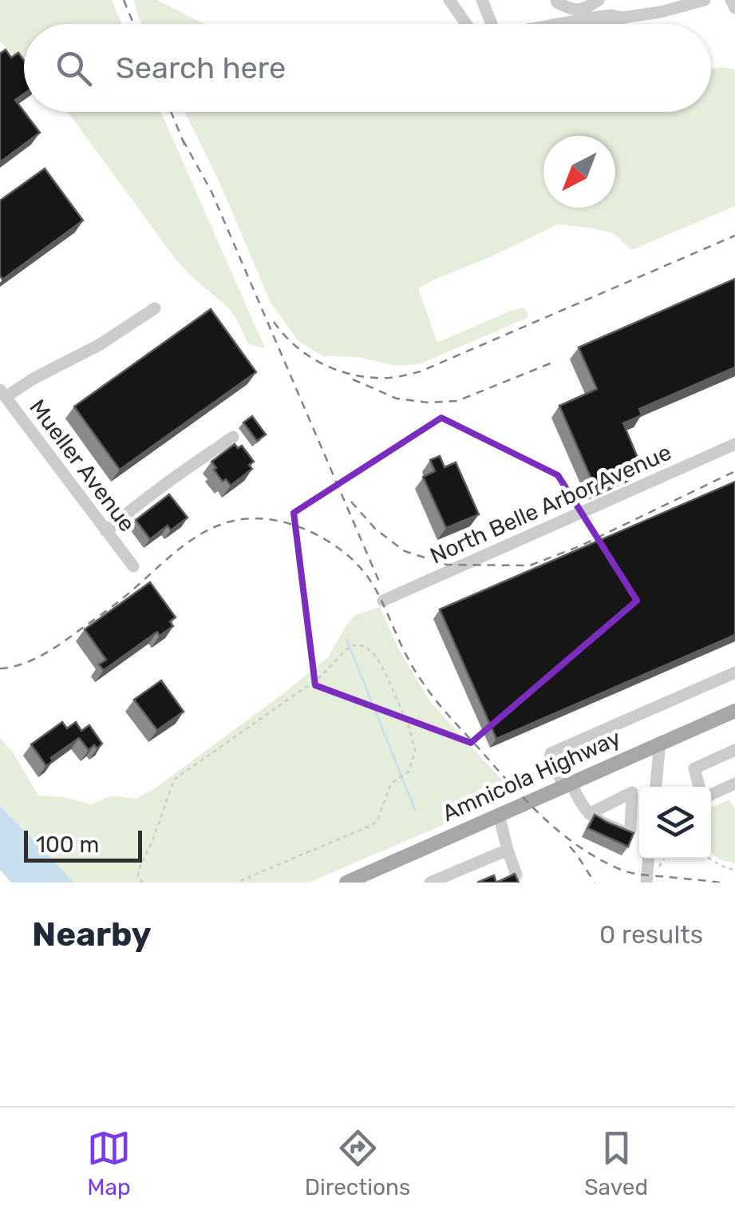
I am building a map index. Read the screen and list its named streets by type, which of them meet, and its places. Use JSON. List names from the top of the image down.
{
  "streets": {
    "main road": ["Amnicola Highway"],
    "street": ["Mueller Avenue", "North Belle Arbor Avenue"]
  },
  "scale_bar": "100 m",
  "north": "bottom left",
  "page": {
    "search": "Search here",
    "scale": "100 m",
    "heading": ["Nearby", "0 results"],
    "nav": ["Map", "Directions", "Saved"]
  }
}
